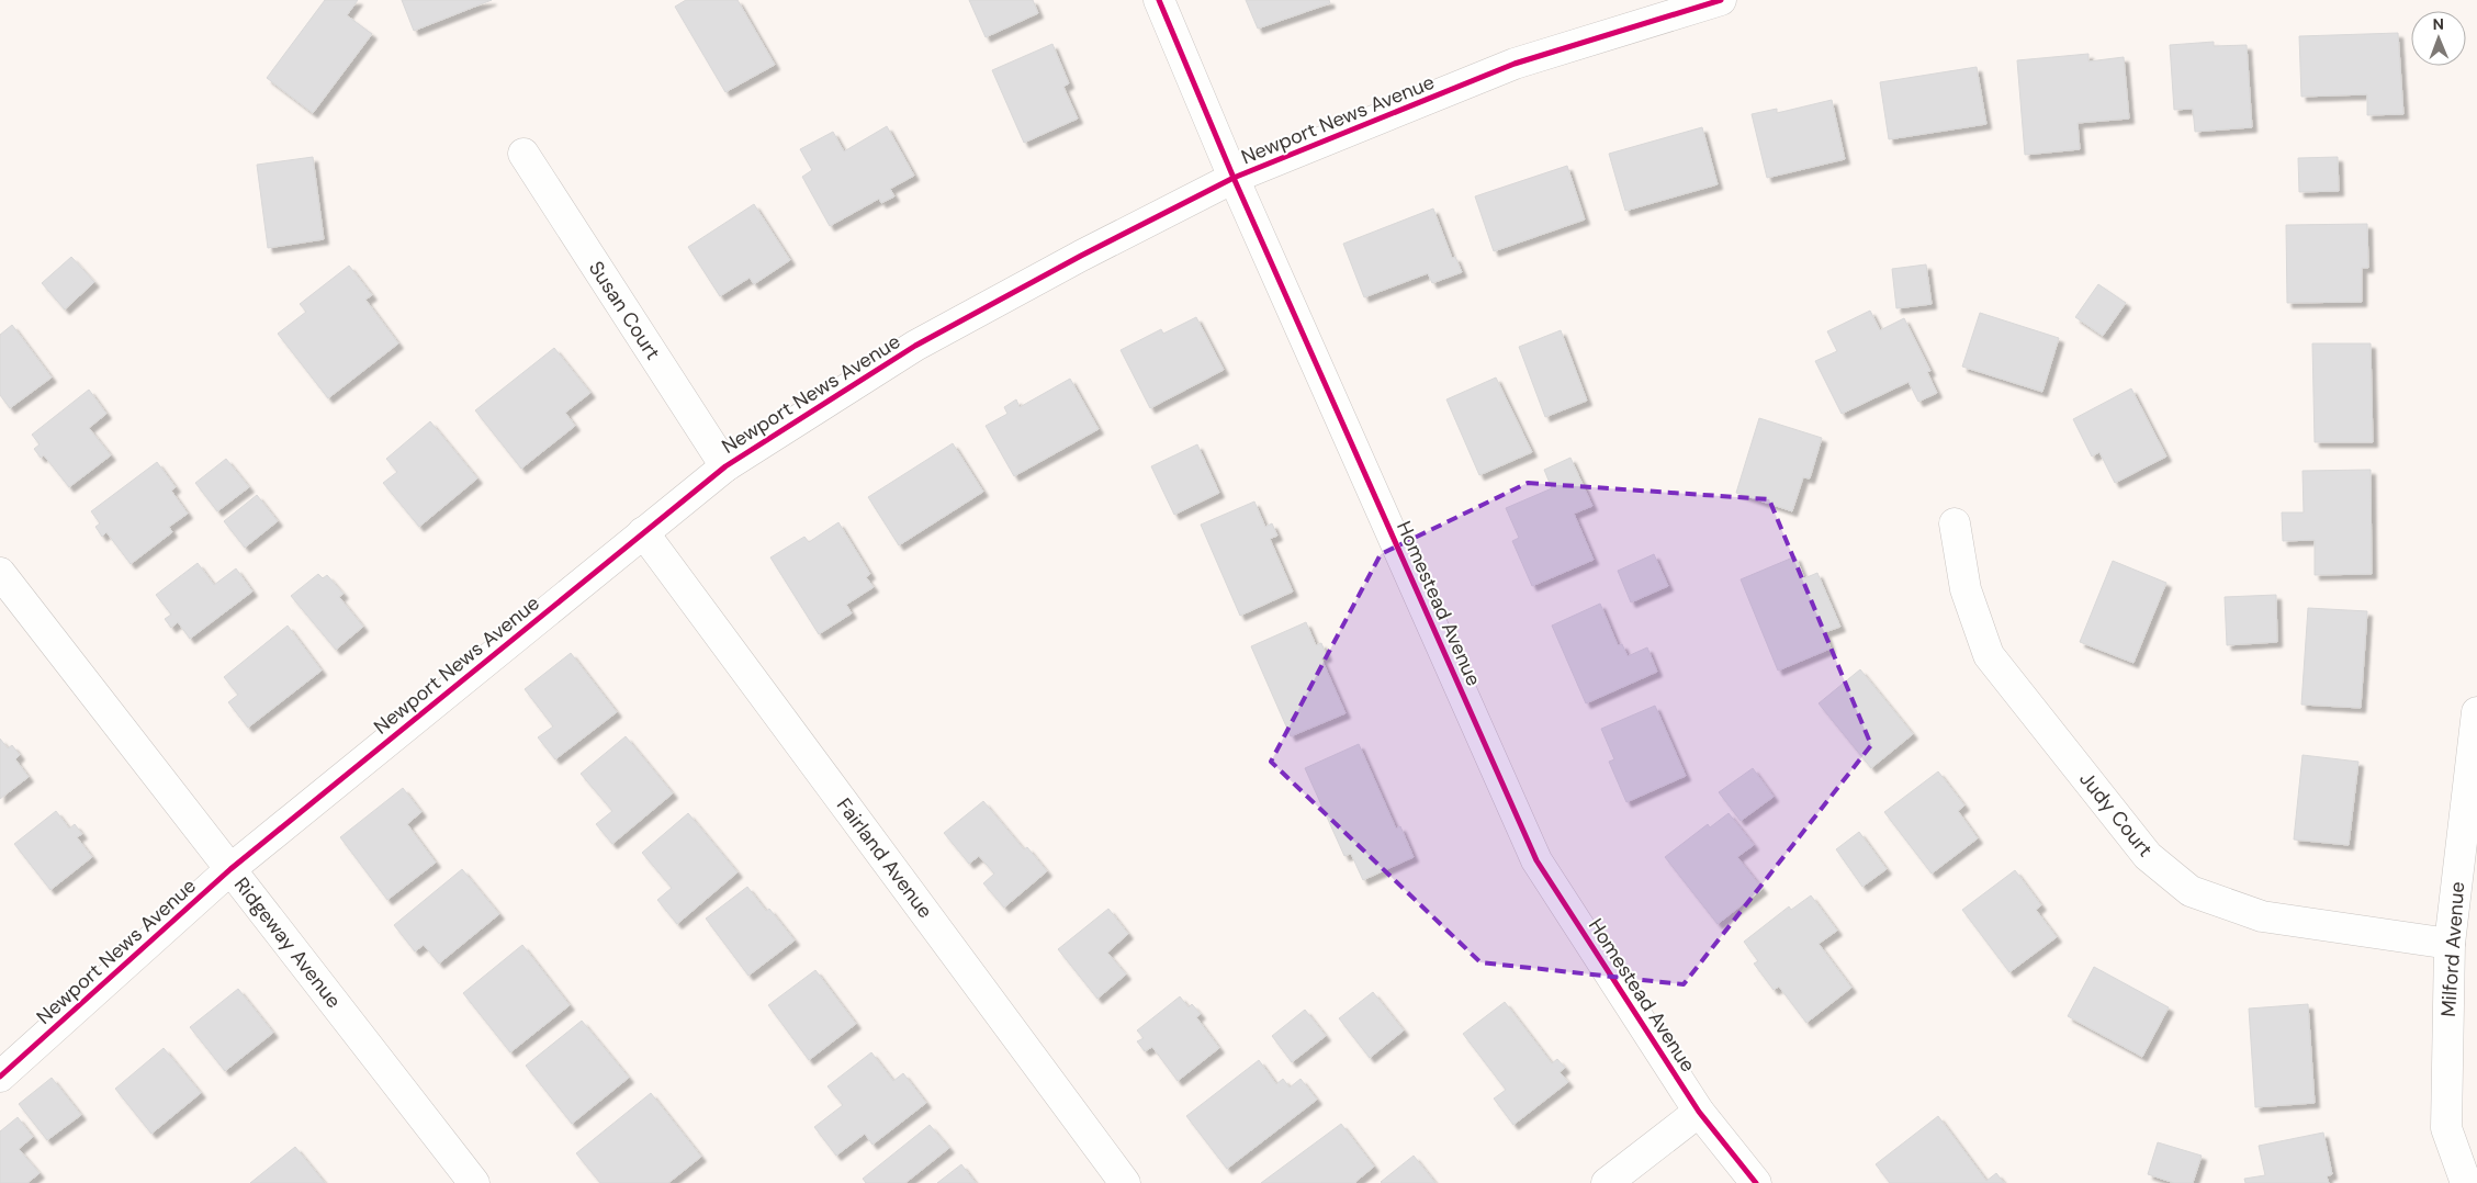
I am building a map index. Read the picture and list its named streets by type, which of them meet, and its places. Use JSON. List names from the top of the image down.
{
  "streets": {
    "street": [
      "Newport News Avenue",
      "Susan Court",
      "Homestead Avenue",
      "Judy Court",
      "Fairland Avenue",
      "Ridgeway Avenue",
      "Milford Avenue"
    ]
  },
  "crossings": [
    ["Newport News Avenue", "Susan Court"],
    ["Newport News Avenue", "Homestead Avenue"],
    ["Newport News Avenue", "Fairland Avenue"],
    ["Newport News Avenue", "Ridgeway Avenue"],
    ["Judy Court", "Milford Avenue"]
  ],
  "north": "top"
}
